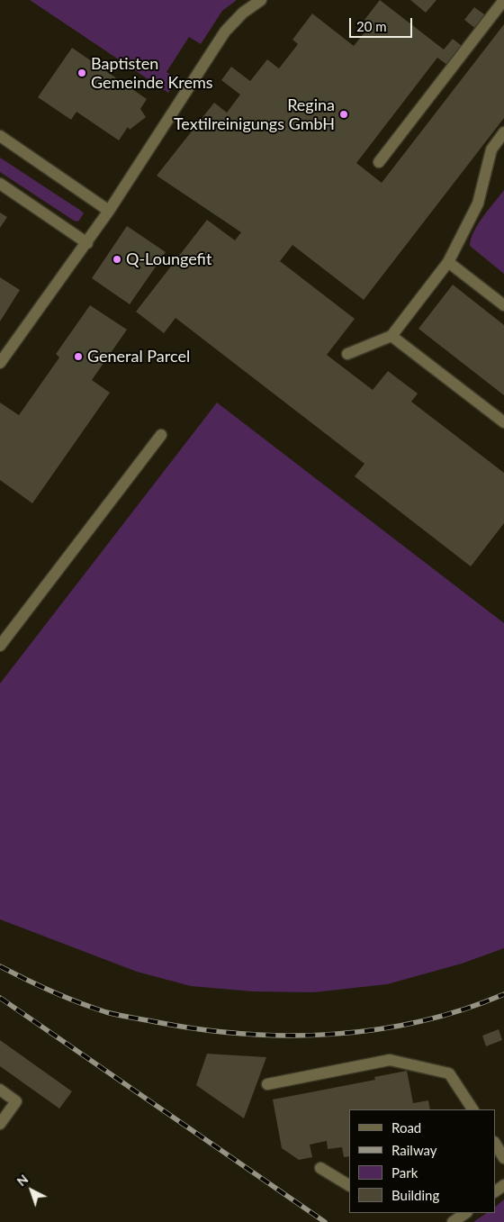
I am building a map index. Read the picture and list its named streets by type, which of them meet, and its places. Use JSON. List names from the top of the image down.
{
  "places": [
    "Baptisten Gemeinde Krems",
    "Regina Textilreinigungs GmbH",
    "Q-Loungefit",
    "General Parcel"
  ],
  "legend": [
    "Road",
    "Railway",
    "Park",
    "Building"
  ],
  "scale_bar": "20 m",
  "north": "top left"
}
